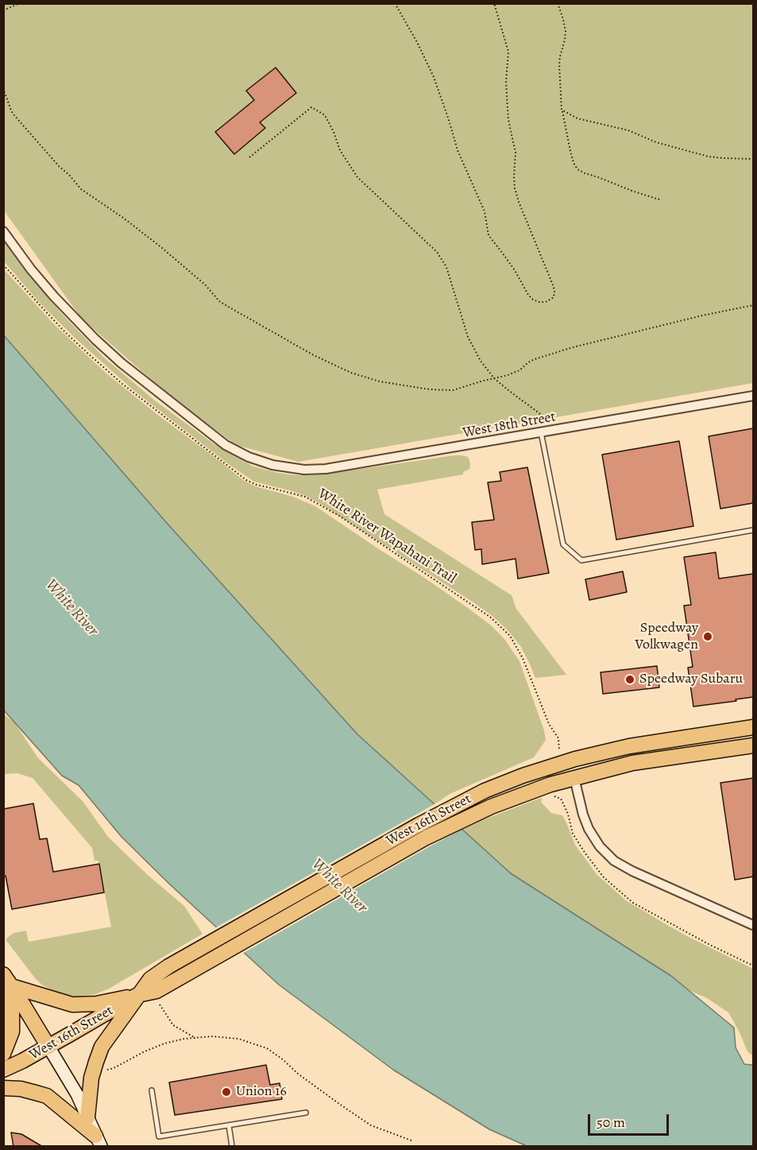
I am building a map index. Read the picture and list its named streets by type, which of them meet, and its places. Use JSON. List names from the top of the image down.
{
  "streets": {
    "main road": ["West 16th Street"],
    "street": ["West 18th Street"],
    "path": ["White River Wapahani Trail"]
  },
  "water": ["White River"],
  "places": ["Speedway Volkwagen", "Speedway Subaru", "Union 16"],
  "scale_bar": "50 m"
}
